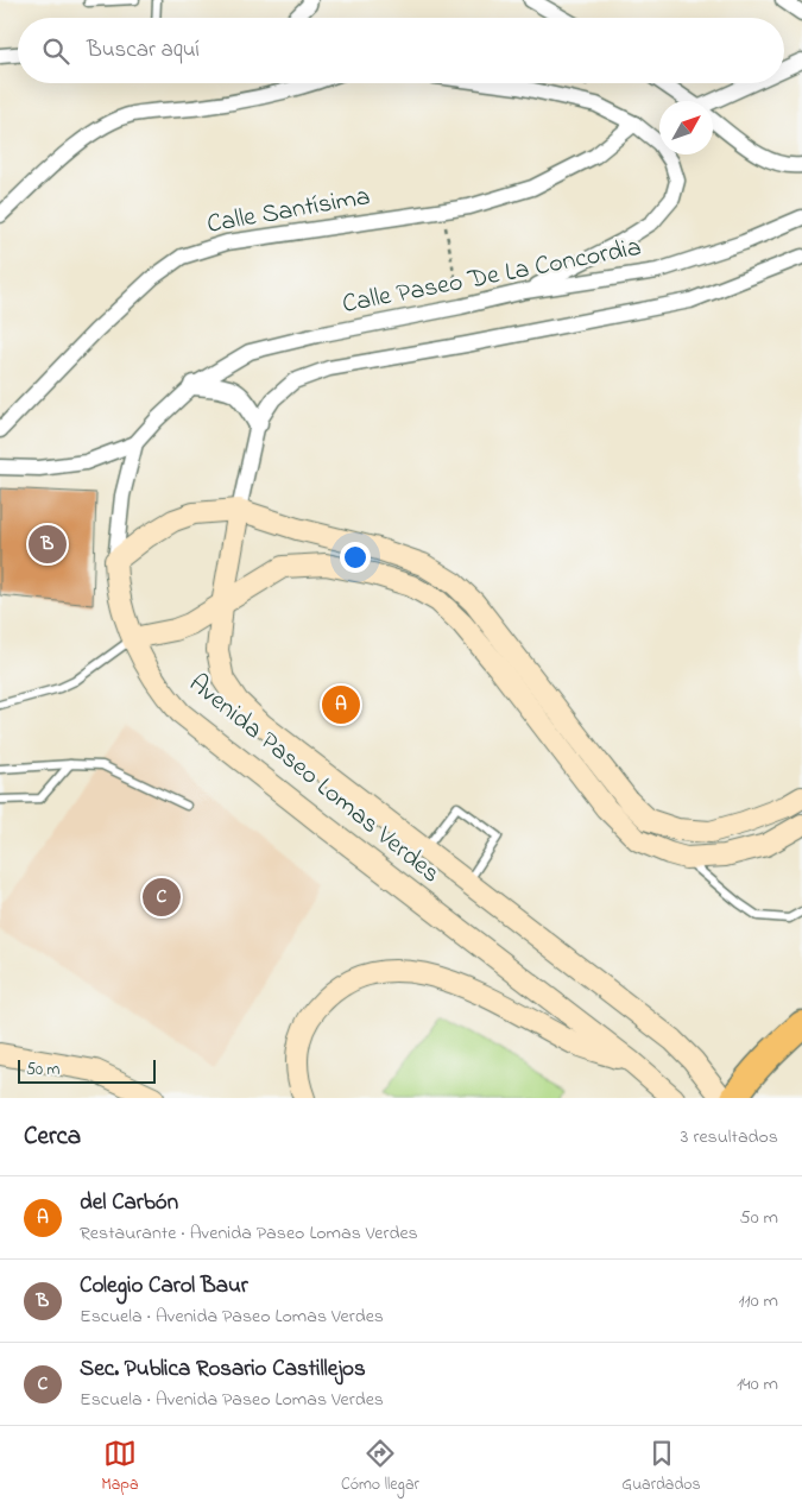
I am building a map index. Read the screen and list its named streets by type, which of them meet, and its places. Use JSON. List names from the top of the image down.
{
  "streets": {
    "main road": ["Avenida Paseo Lomas Verdes"],
    "street": ["Calle Santísima", "Calle Paseo De La Concordia"]
  },
  "crossings": [
    ["Calle Paseo De La Concordia", "Avenida Paseo Lomas Verdes"]
  ],
  "scale_bar": "50 m",
  "north": "top right",
  "page": {
    "search": "Buscar aquí",
    "pins": ["B", "A", "C"],
    "scale": "50 m",
    "heading": ["Cerca", "3 resultados"],
    "list": [
      {
        "mark": "A",
        "name": "del Carbón",
        "note": "Restaurante · Avenida Paseo Lomas Verdes",
        "value": "50 m"
      },
      {
        "mark": "B",
        "name": "Colegio Carol Baur",
        "note": "Escuela · Avenida Paseo Lomas Verdes",
        "value": "110 m"
      },
      {
        "mark": "C",
        "name": "Sec. Publica Rosario Castillejos",
        "note": "Escuela · Avenida Paseo Lomas Verdes",
        "value": "140 m"
      }
    ],
    "nav": ["Mapa", "Cómo llegar", "Guardados"]
  }
}
